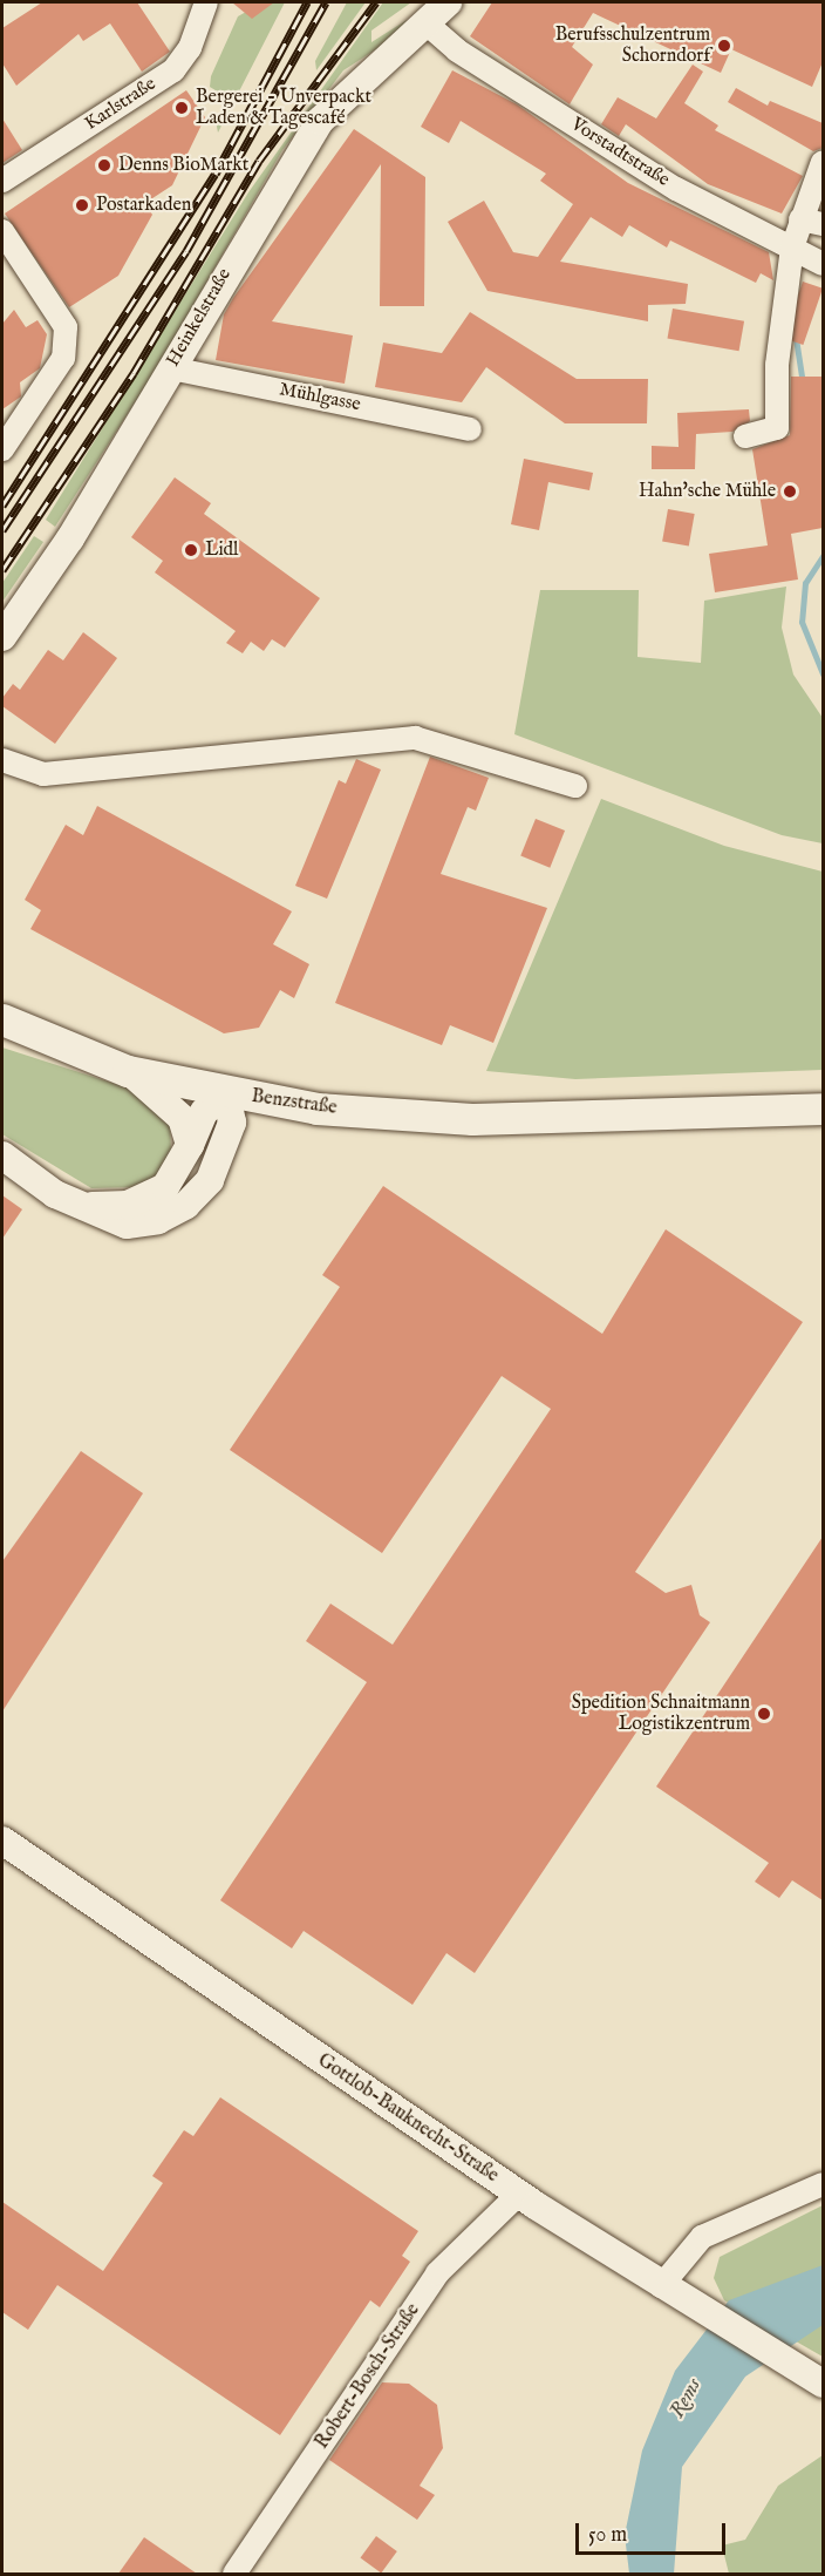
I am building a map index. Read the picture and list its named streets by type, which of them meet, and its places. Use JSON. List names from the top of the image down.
{
  "streets": {
    "main road": ["Benzstraße"],
    "street": [
      "Karlstraße",
      "Vorstadtstraße",
      "Heinkelstraße",
      "Mühlgasse",
      "Gottlob-Bauknecht-Straße",
      "Robert-Bosch-Straße"
    ]
  },
  "crossings": [
    ["Vorstadtstraße", "Heinkelstraße"],
    ["Heinkelstraße", "Mühlgasse"],
    ["Gottlob-Bauknecht-Straße", "Robert-Bosch-Straße"]
  ],
  "water": ["Rems"],
  "places": [
    "Berufsschulzentrum Schorndorf",
    "Bergerei - Unverpackt Laden & Tagescafé",
    "Denns BioMarkt",
    "Postarkaden",
    "Hahn'sche Mühle",
    "Lidl",
    "Spedition Schnaitmann Logistikzentrum"
  ],
  "scale_bar": "50 m"
}
